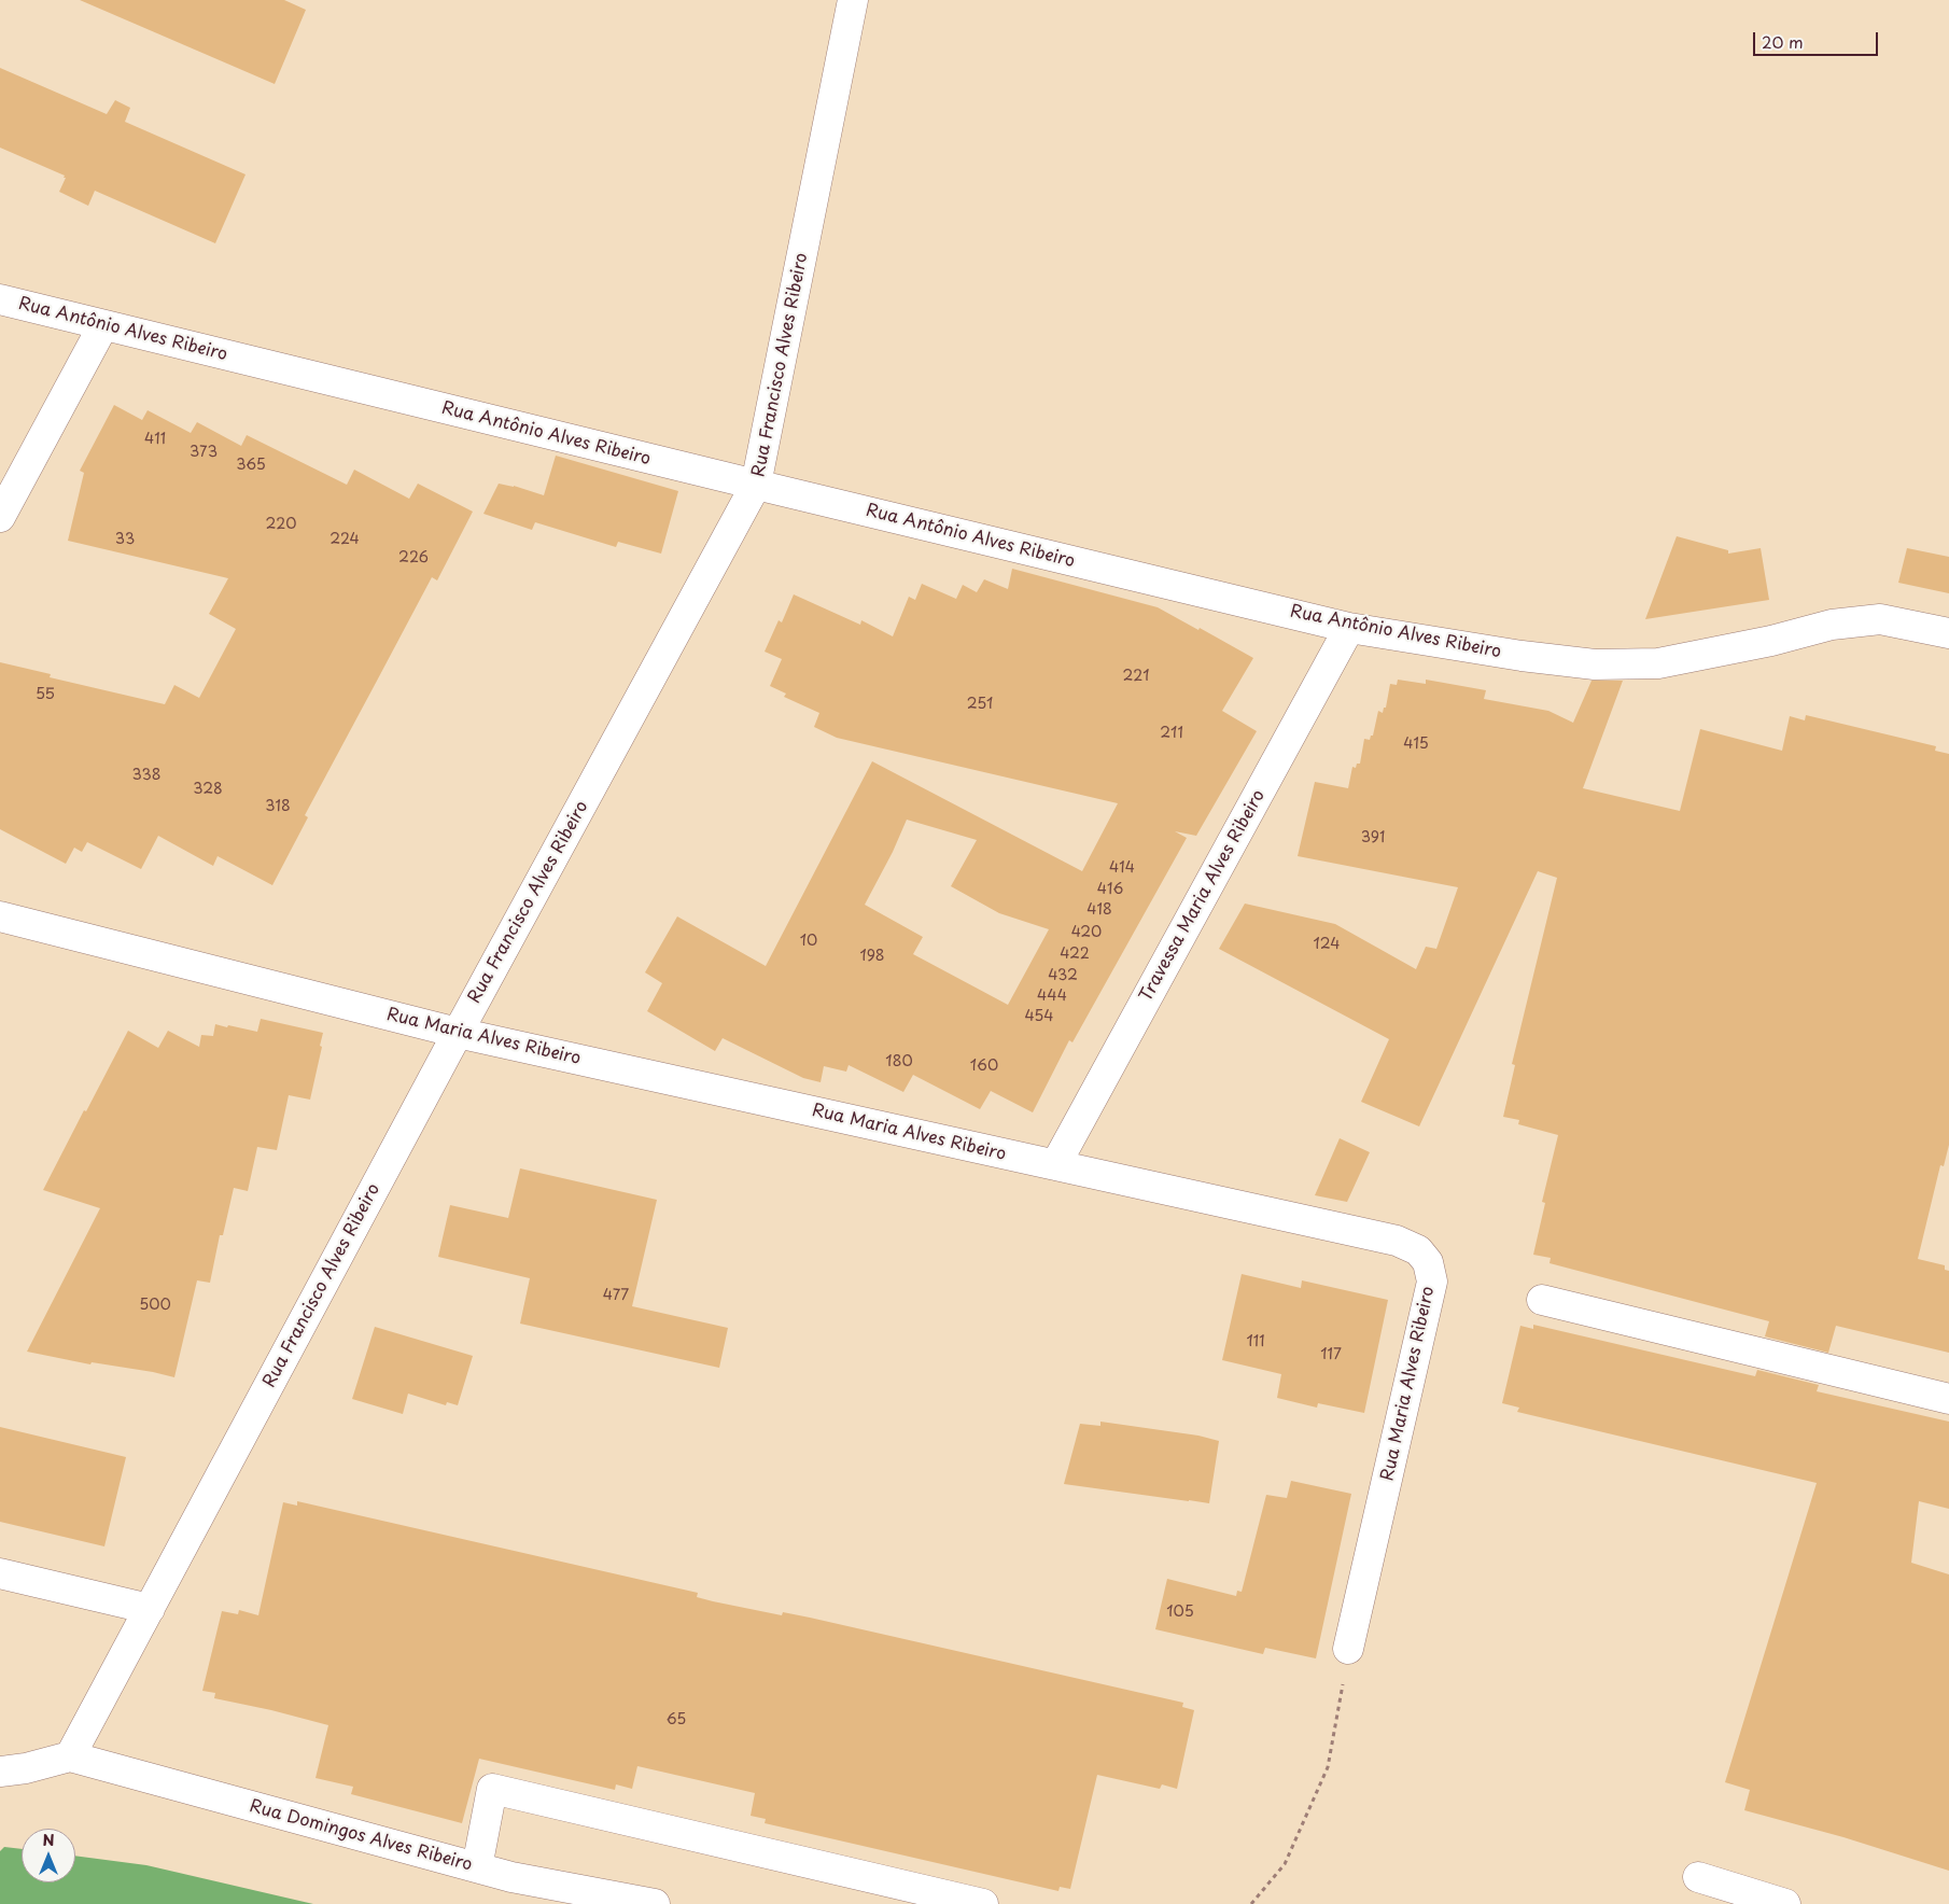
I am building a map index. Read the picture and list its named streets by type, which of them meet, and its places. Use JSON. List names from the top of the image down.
{
  "streets": {
    "street": [
      "Rua Antônio Alves Ribeiro",
      "Rua Francisco Alves Ribeiro",
      "Travessa Maria Alves Ribeiro",
      "Rua Maria Alves Ribeiro",
      "Rua Domingos Alves Ribeiro"
    ]
  },
  "crossings": [
    ["Rua Antônio Alves Ribeiro", "Rua Francisco Alves Ribeiro"],
    ["Rua Antônio Alves Ribeiro", "Travessa Maria Alves Ribeiro"],
    ["Rua Francisco Alves Ribeiro", "Rua Maria Alves Ribeiro"],
    ["Rua Francisco Alves Ribeiro", "Rua Domingos Alves Ribeiro"],
    ["Travessa Maria Alves Ribeiro", "Rua Maria Alves Ribeiro"]
  ],
  "house_numbers": [
    "411",
    "373",
    "365",
    "220",
    "33",
    "224",
    "226",
    "221",
    "55",
    "251",
    "211",
    "415",
    "338",
    "328",
    "318",
    "391",
    "414",
    "416",
    "418",
    "420",
    "10",
    "124",
    "422",
    "198",
    "432",
    "444",
    "454",
    "180",
    "160",
    "477",
    "500",
    "111",
    "117",
    "105",
    "65"
  ],
  "scale_bar": "20 m",
  "north": "top"
}
